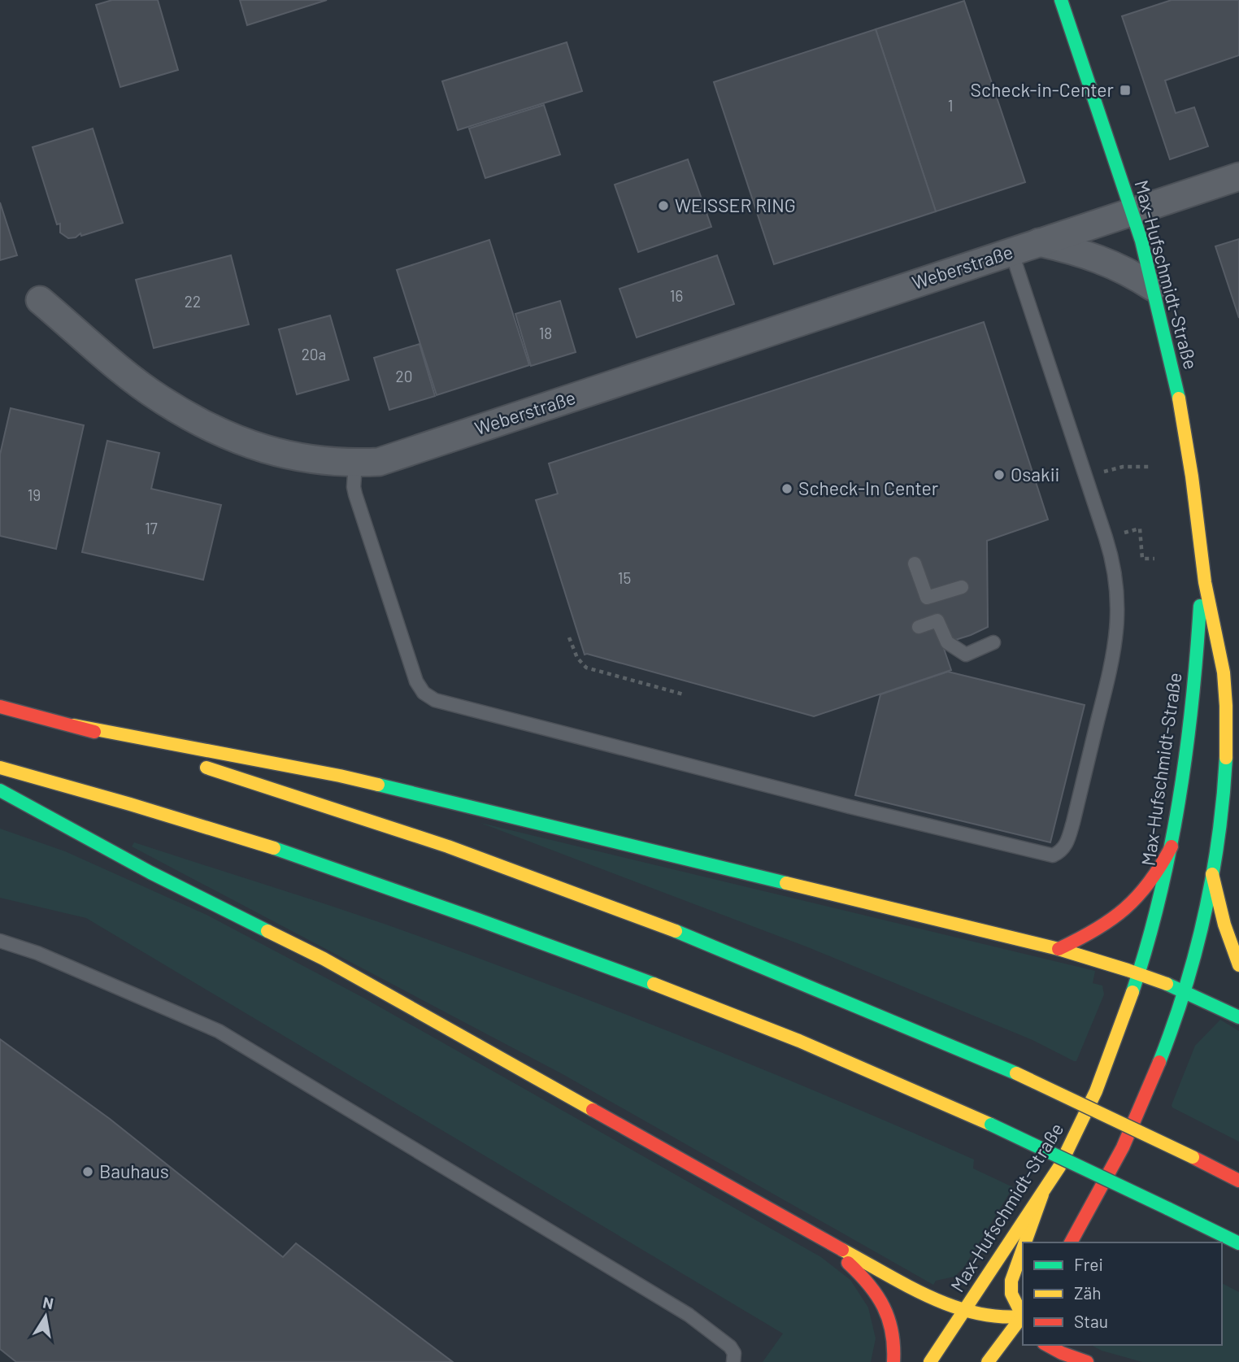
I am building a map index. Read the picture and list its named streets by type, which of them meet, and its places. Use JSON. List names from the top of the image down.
{
  "streets": {
    "main road": ["Max-Hufschmidt-Straße"],
    "street": ["Weberstraße"]
  },
  "crossings": [
    ["Weberstraße", "Max-Hufschmidt-Straße"]
  ],
  "places": {
    "transit": ["Scheck-in-Center"],
    "other": [
      "WEISSER RING",
      "Osakii",
      "Scheck-In Center",
      "Bauhaus"
    ]
  },
  "house_numbers": [
    "1",
    "16",
    "22",
    "18",
    "20a",
    "20",
    "19",
    "17",
    "15"
  ],
  "legend": ["Frei", "Zäh", "Stau"],
  "north": "top"
}
